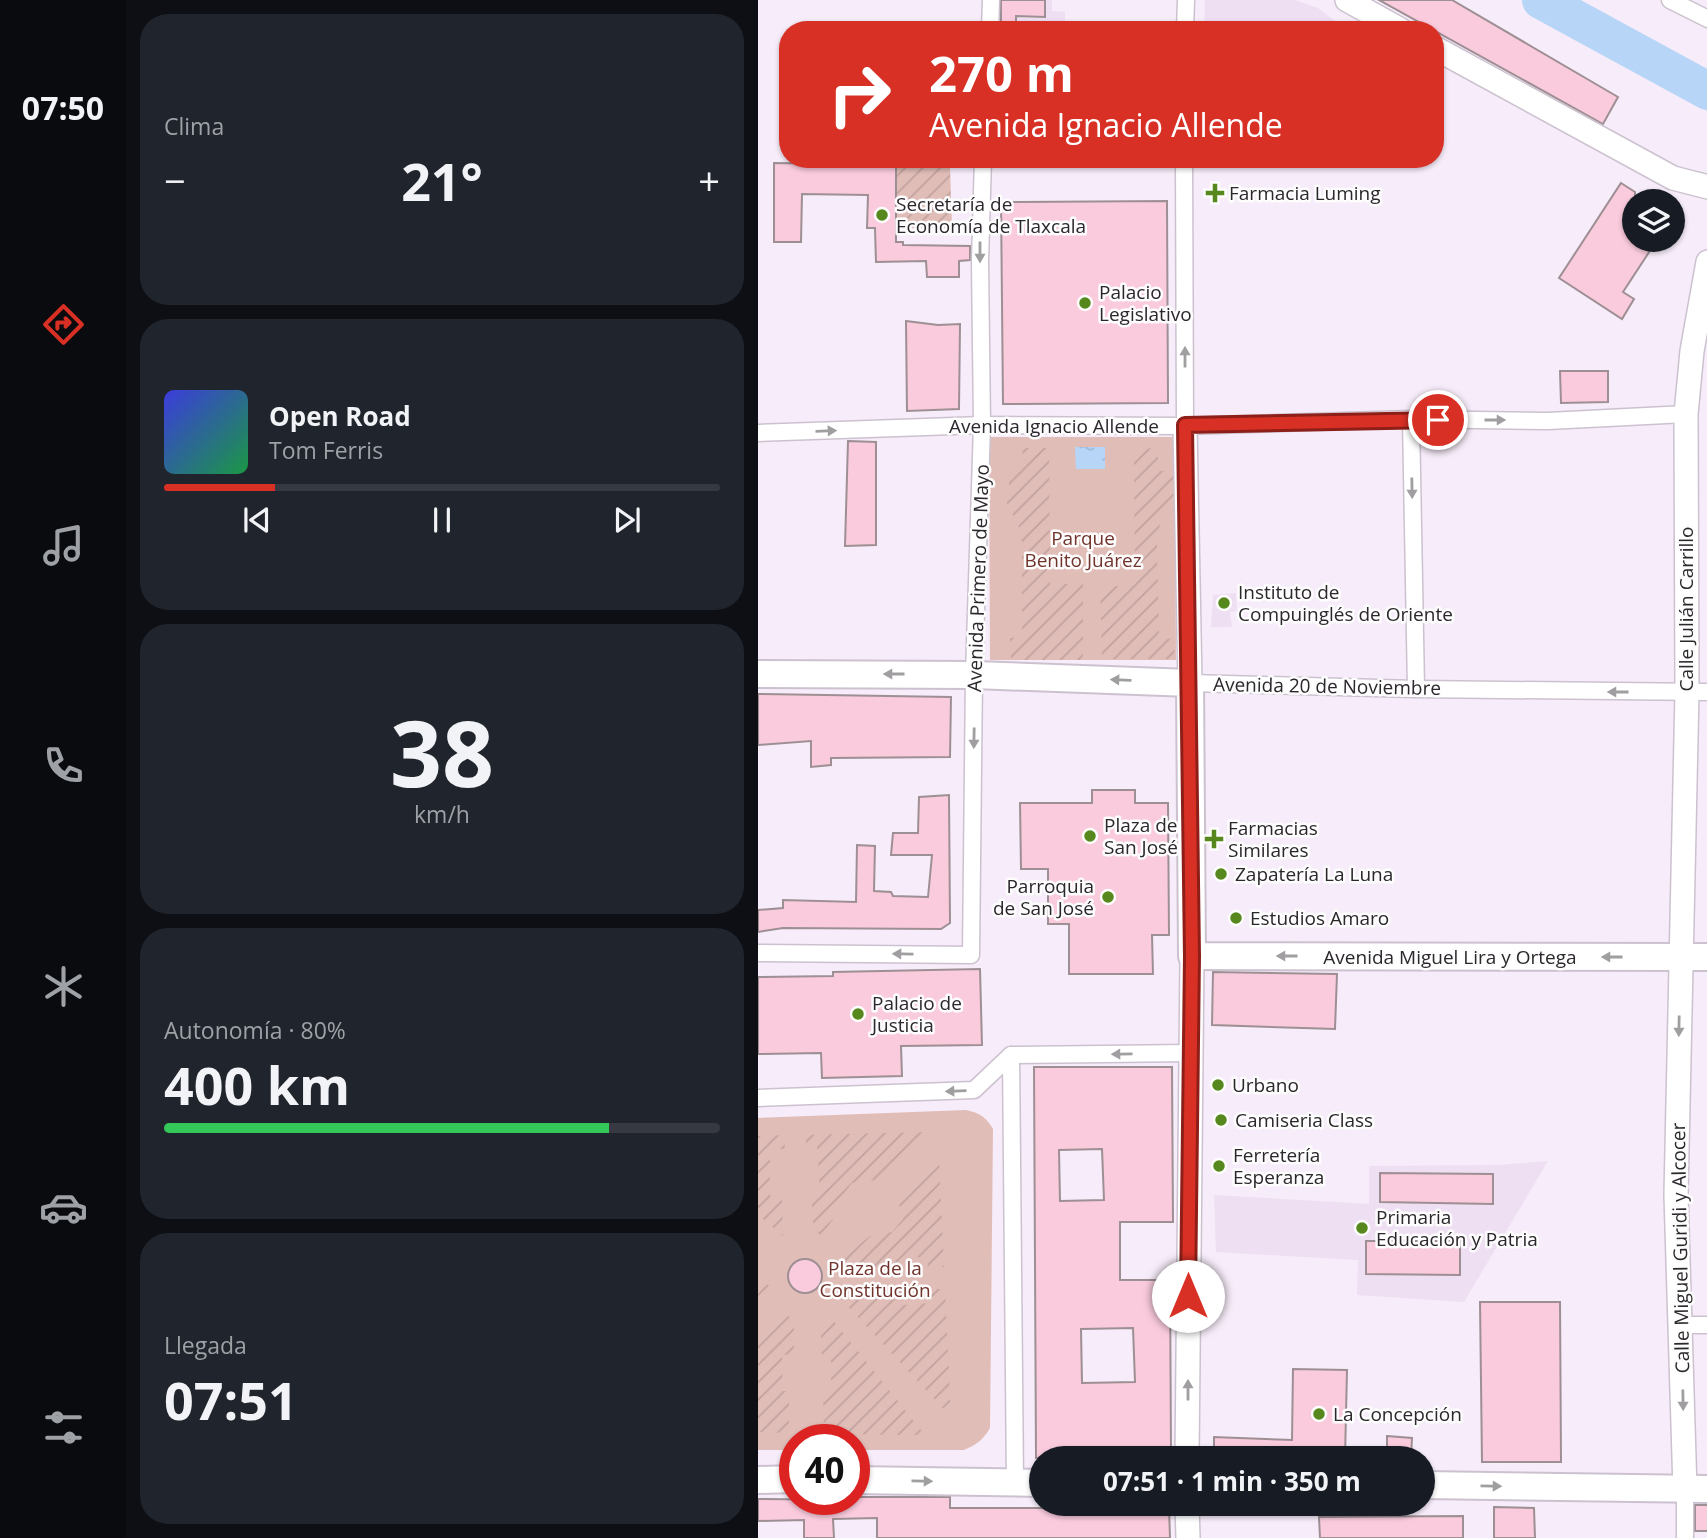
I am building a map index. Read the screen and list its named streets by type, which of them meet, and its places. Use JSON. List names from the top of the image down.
{
  "streets": {
    "main road": [
      "Calle Julián Carrillo",
      "Avenida 20 de Noviembre",
      "Avenida Miguel Lira y Ortega",
      "Calle Miguel Guridi y Alcocer"
    ],
    "street": ["Avenida Ignacio Allende", "Avenida Primero de Mayo"]
  },
  "crossings": [
    ["Avenida Ignacio Allende", "Avenida Primero de Mayo"],
    ["Avenida Ignacio Allende", "Calle Julián Carrillo"],
    ["Avenida Primero de Mayo", "Avenida 20 de Noviembre"],
    ["Calle Julián Carrillo", "Avenida 20 de Noviembre"],
    ["Calle Julián Carrillo", "Avenida Miguel Lira y Ortega"],
    ["Calle Julián Carrillo", "Calle Miguel Guridi y Alcocer"],
    ["Avenida Miguel Lira y Ortega", "Calle Miguel Guridi y Alcocer"]
  ],
  "one_way": [
    "Avenida Ignacio Allende",
    "Avenida 20 de Noviembre",
    "Avenida Miguel Lira y Ortega",
    "Calle Miguel Guridi y Alcocer"
  ],
  "parks": ["Parque Benito Juárez", "Plaza de la Constitución"],
  "places": {
    "health": ["Farmacia Luming", "Farmacias Similares"],
    "other": [
      "Secretaría de Economía de Tlaxcala",
      "Palacio Legislativo",
      "Instituto de Compuinglés de Oriente",
      "Plaza de San José",
      "Zapatería La Luna",
      "Parroquia de San José",
      "Estudios Amaro",
      "Palacio de Justicia",
      "Urbano",
      "Camiseria Class",
      "Ferretería Esperanza",
      "Primaria Educación y Patria",
      "La Concepción"
    ]
  },
  "page": {
    "tabs": "07:50",
    "tile": [
      "Clima",
      ["38", "km/h"],
      ["Autonomía · 80%", "400 km"],
      ["Llegada", "07:51"]
    ],
    "turn": ["270 m", "Avenida Ignacio Allende"],
    "heat": ["−", "21°", "+"],
    "song": ["Open Road", "Tom Ferris"],
    "limit": "40",
    "trip": "07:51 · 1 min · 350 m"
  }
}
